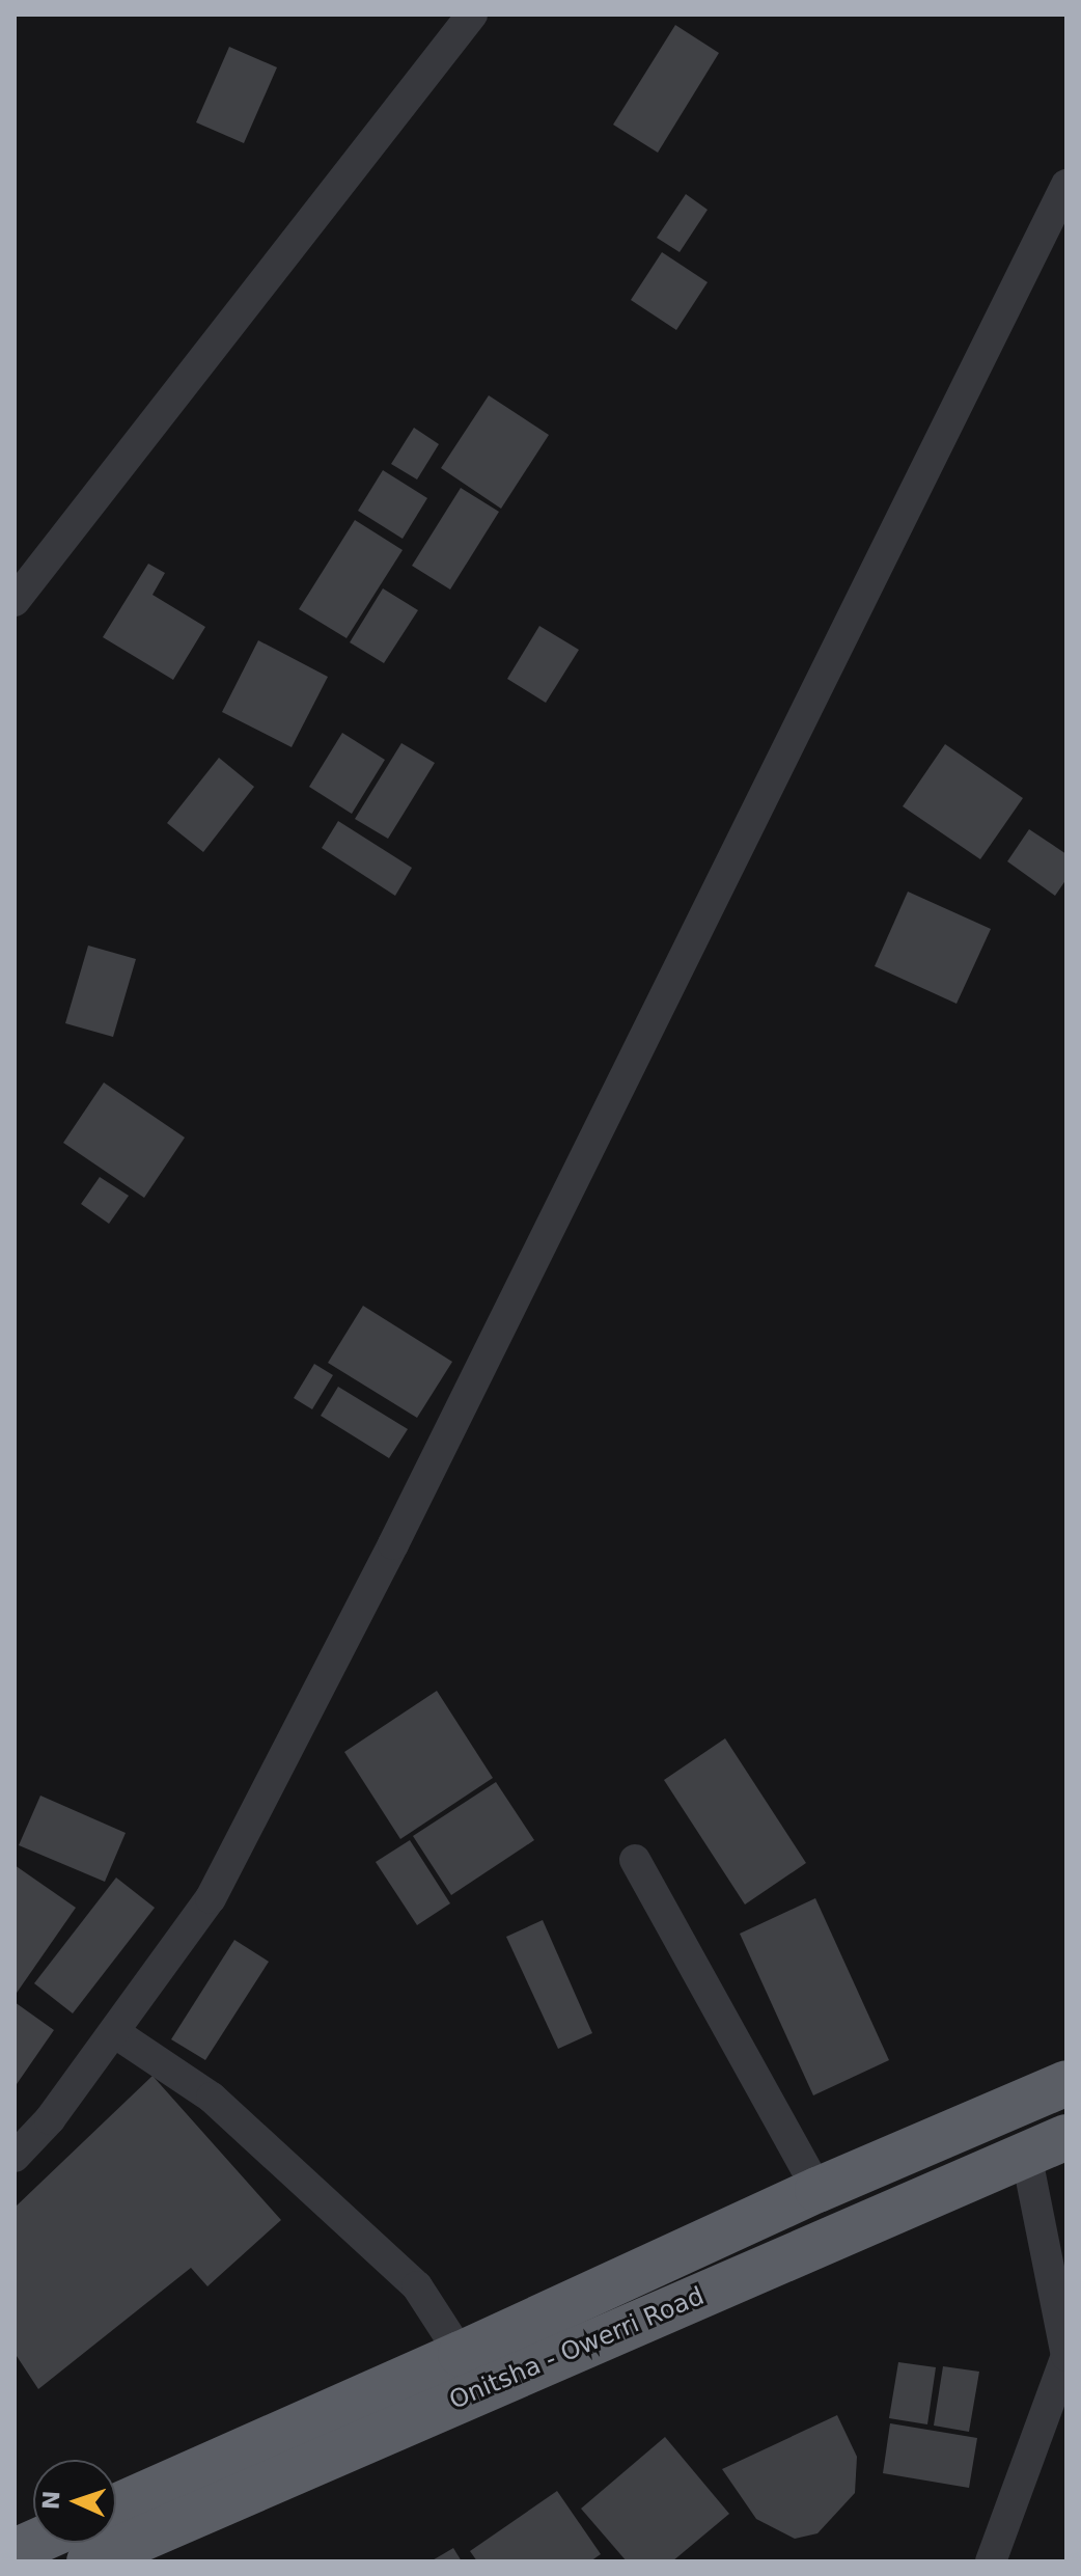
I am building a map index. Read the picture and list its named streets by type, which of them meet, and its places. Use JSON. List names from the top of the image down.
{
  "streets": {
    "highway": ["Onitsha - Owerri Road"]
  },
  "north": "left"
}
